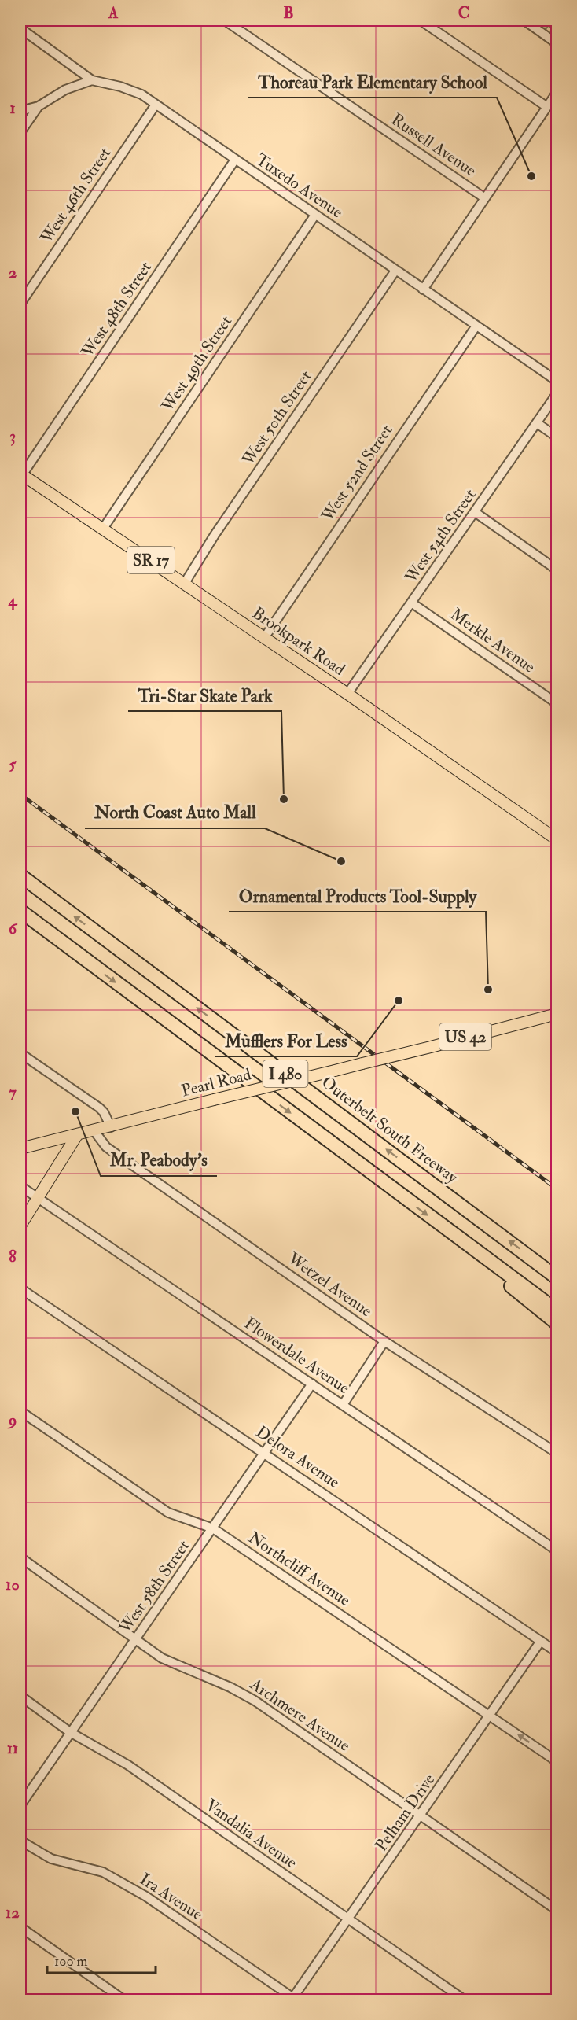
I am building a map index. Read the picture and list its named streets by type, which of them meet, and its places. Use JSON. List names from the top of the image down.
{
  "streets": {
    "highway": ["I 480", "Outerbelt South Freeway"],
    "main road": [
      "SR 17",
      "Brookpark Road",
      "US 42",
      "Pearl Road"
    ],
    "street": [
      "Russell Avenue",
      "Tuxedo Avenue",
      "West 46th Street",
      "West 48th Street",
      "West 49th Street",
      "West 50th Street",
      "West 52nd Street",
      "West 54th Street",
      "Merkle Avenue",
      "Wetzel Avenue",
      "Flowerdale Avenue",
      "Delora Avenue",
      "Northcliff Avenue",
      "West 58th Street",
      "Archmere Avenue",
      "Pelham Drive",
      "Vandalia Avenue",
      "Ira Avenue"
    ]
  },
  "crossings": [
    ["Tuxedo Avenue", "West 46th Street"],
    ["Tuxedo Avenue", "West 48th Street"],
    ["Tuxedo Avenue", "West 49th Street"],
    ["Tuxedo Avenue", "West 50th Street"],
    ["Tuxedo Avenue", "West 52nd Street"],
    ["West 48th Street", "Brookpark Road"],
    ["West 49th Street", "Brookpark Road"],
    ["West 50th Street", "Brookpark Road"],
    ["West 52nd Street", "Brookpark Road"],
    ["West 54th Street", "Merkle Avenue"],
    ["West 54th Street", "Brookpark Road"],
    ["Pearl Road", "Wetzel Avenue"],
    ["Flowerdale Avenue", "West 58th Street"],
    ["Delora Avenue", "West 58th Street"],
    ["Delora Avenue", "Pelham Drive"],
    ["Northcliff Avenue", "West 58th Street"],
    ["Northcliff Avenue", "Pelham Drive"],
    ["West 58th Street", "Archmere Avenue"],
    ["West 58th Street", "Vandalia Avenue"],
    ["Archmere Avenue", "Pelham Drive"],
    ["Pelham Drive", "Vandalia Avenue"],
    ["Pelham Drive", "Ira Avenue"]
  ],
  "places": [
    "Thoreau Park Elementary School",
    "Tri-Star Skate Park",
    "North Coast Auto Mall",
    "Ornamental Products Tool-Supply",
    "Mufflers For Less",
    "Mr. Peabody's"
  ],
  "scale_bar": "100 m",
  "grid": {
    "columns": ["A", "B", "C"],
    "rows": [
      "1",
      "2",
      "3",
      "4",
      "5",
      "6",
      "7",
      "8",
      "9",
      "10",
      "11",
      "12"
    ]
  }
}
